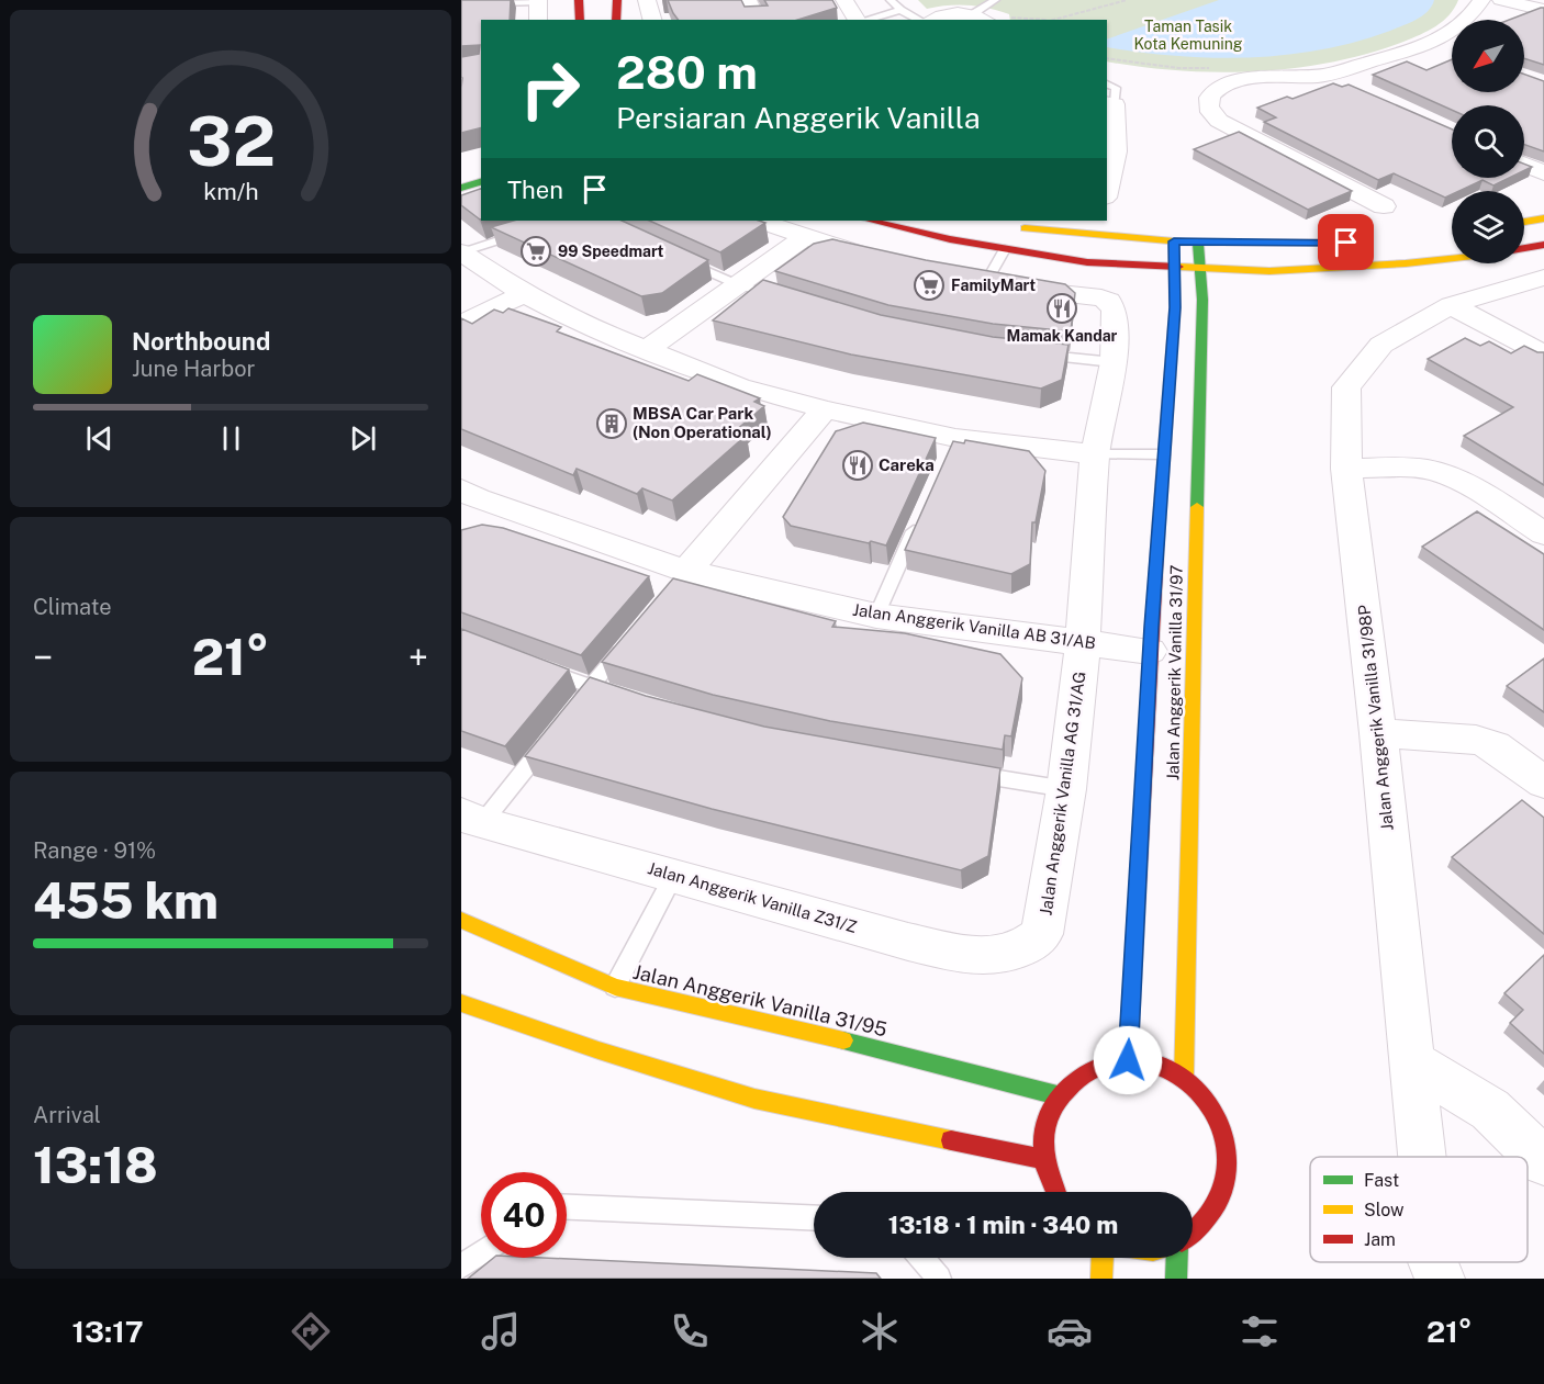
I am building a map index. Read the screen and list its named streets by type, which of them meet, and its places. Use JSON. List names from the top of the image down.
{
  "streets": {
    "street": [
      "Jalan Anggerik Vanilla AB 31/AB",
      "Jalan Anggerik Vanilla 31/97",
      "Jalan Anggerik Vanilla 31/98P",
      "Jalan Anggerik Vanilla AG 31/AG",
      "Jalan Anggerik Vanilla Z31/Z",
      "Jalan Anggerik Vanilla 31/95"
    ]
  },
  "crossings": [
    ["Jalan Anggerik Vanilla AB 31/AB", "Jalan Anggerik Vanilla 31/97"],
    ["Jalan Anggerik Vanilla AB 31/AB", "Jalan Anggerik Vanilla AG 31/AG"],
    ["Jalan Anggerik Vanilla AG 31/AG", "Jalan Anggerik Vanilla Z31/Z"]
  ],
  "parks": ["Taman Tasik Kota Kemuning"],
  "places": {
    "supermarket": ["99 Speedmart", "FamilyMart"],
    "restaurant": ["Mamak Kandar", "Careka"],
    "building": ["MBSA Car Park (Non Operational)"]
  },
  "legend": ["Fast", "Slow", "Jam"],
  "north": "bottom left",
  "page": {
    "turn": ["280 m", "Persiaran Anggerik Vanilla"],
    "then": "Then",
    "song": ["Northbound", "June Harbor"],
    "tile": [
      "Climate",
      ["Range · 91%", "455 km"],
      ["Arrival", "13:18"]
    ],
    "heat": ["−", "21°", "+"],
    "limit": "40",
    "trip": "13:18 · 1 min · 340 m",
    "tabs": ["13:17", "21°"],
    "gauge": ["32", "km/h"]
  }
}
